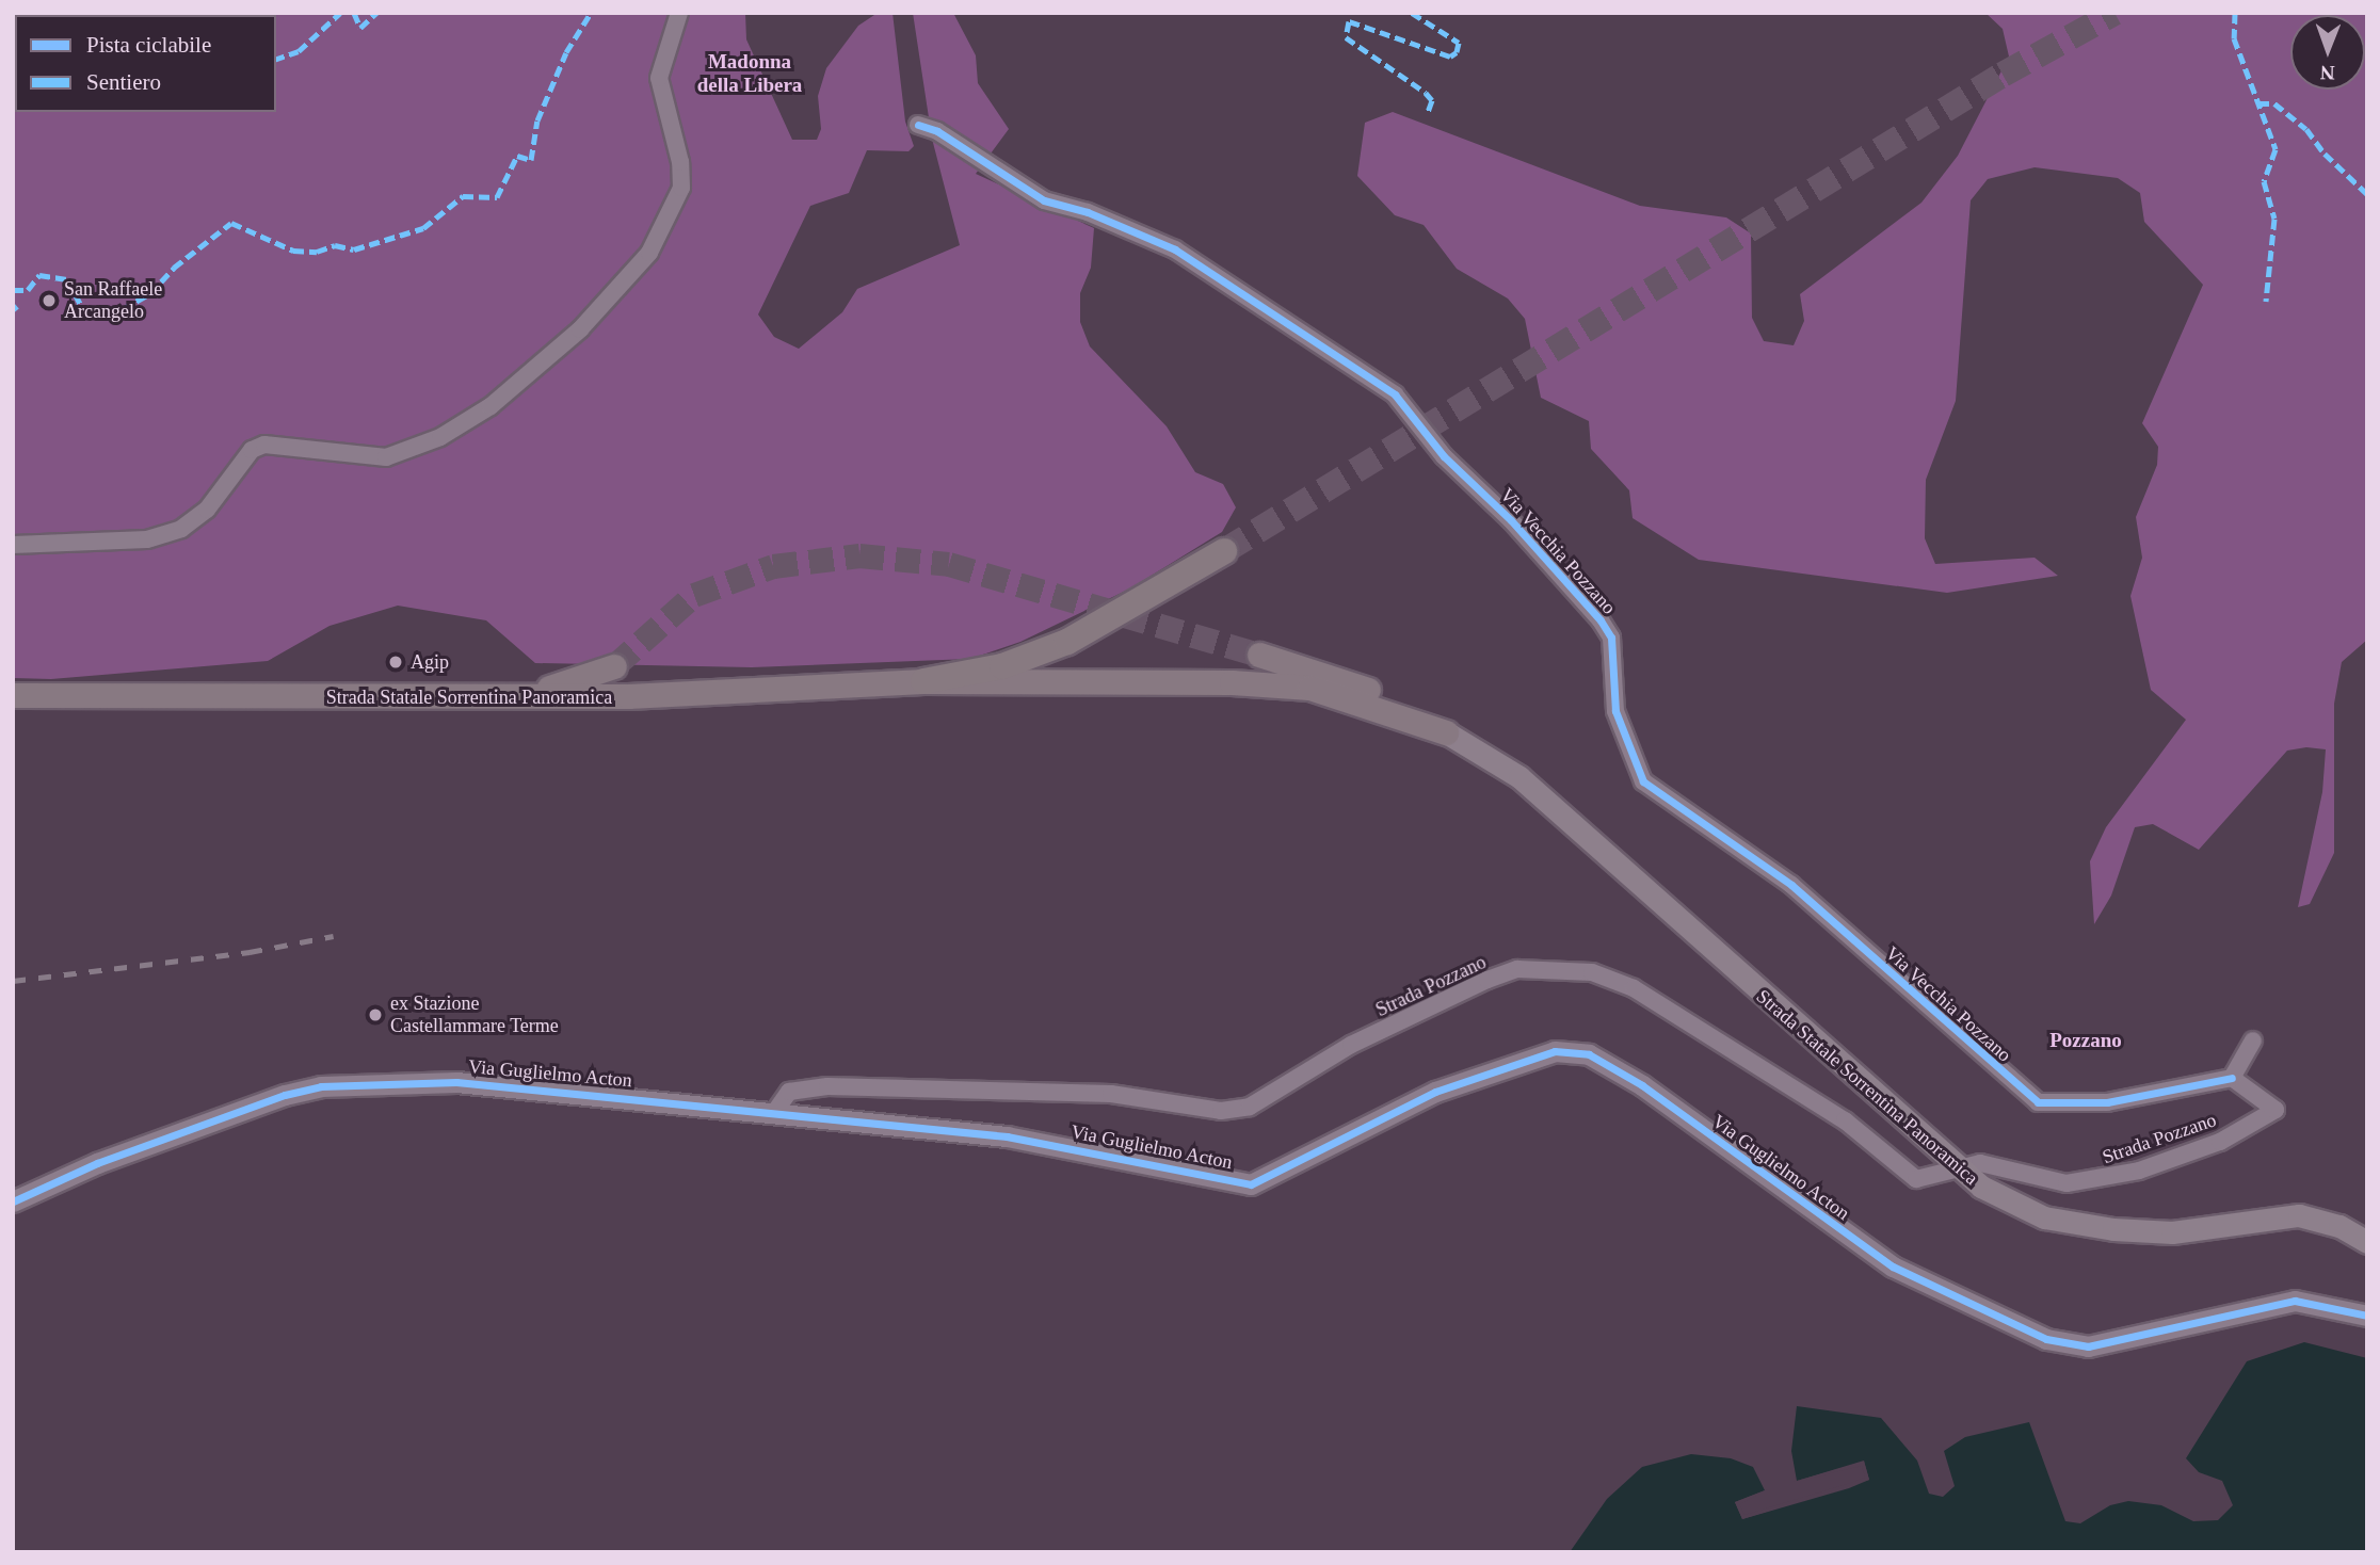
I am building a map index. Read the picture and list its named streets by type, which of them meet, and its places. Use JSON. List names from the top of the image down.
{
  "streets": {
    "main road": ["Strada Statale Sorrentina Panoramica"],
    "street": ["Via Vecchia Pozzano", "Strada Pozzano", "Via Guglielmo Acton"]
  },
  "crossings": [
    ["Via Vecchia Pozzano", "Strada Pozzano"],
    ["Strada Statale Sorrentina Panoramica", "Strada Pozzano"],
    ["Strada Pozzano", "Via Guglielmo Acton"]
  ],
  "districts": ["Madonna della Libera", "Pozzano"],
  "places": ["San Raffaele Arcangelo", "Agip", "ex Stazione Castellammare Terme"],
  "legend": ["Pista ciclabile", "Sentiero"],
  "north": "bottom"
}
